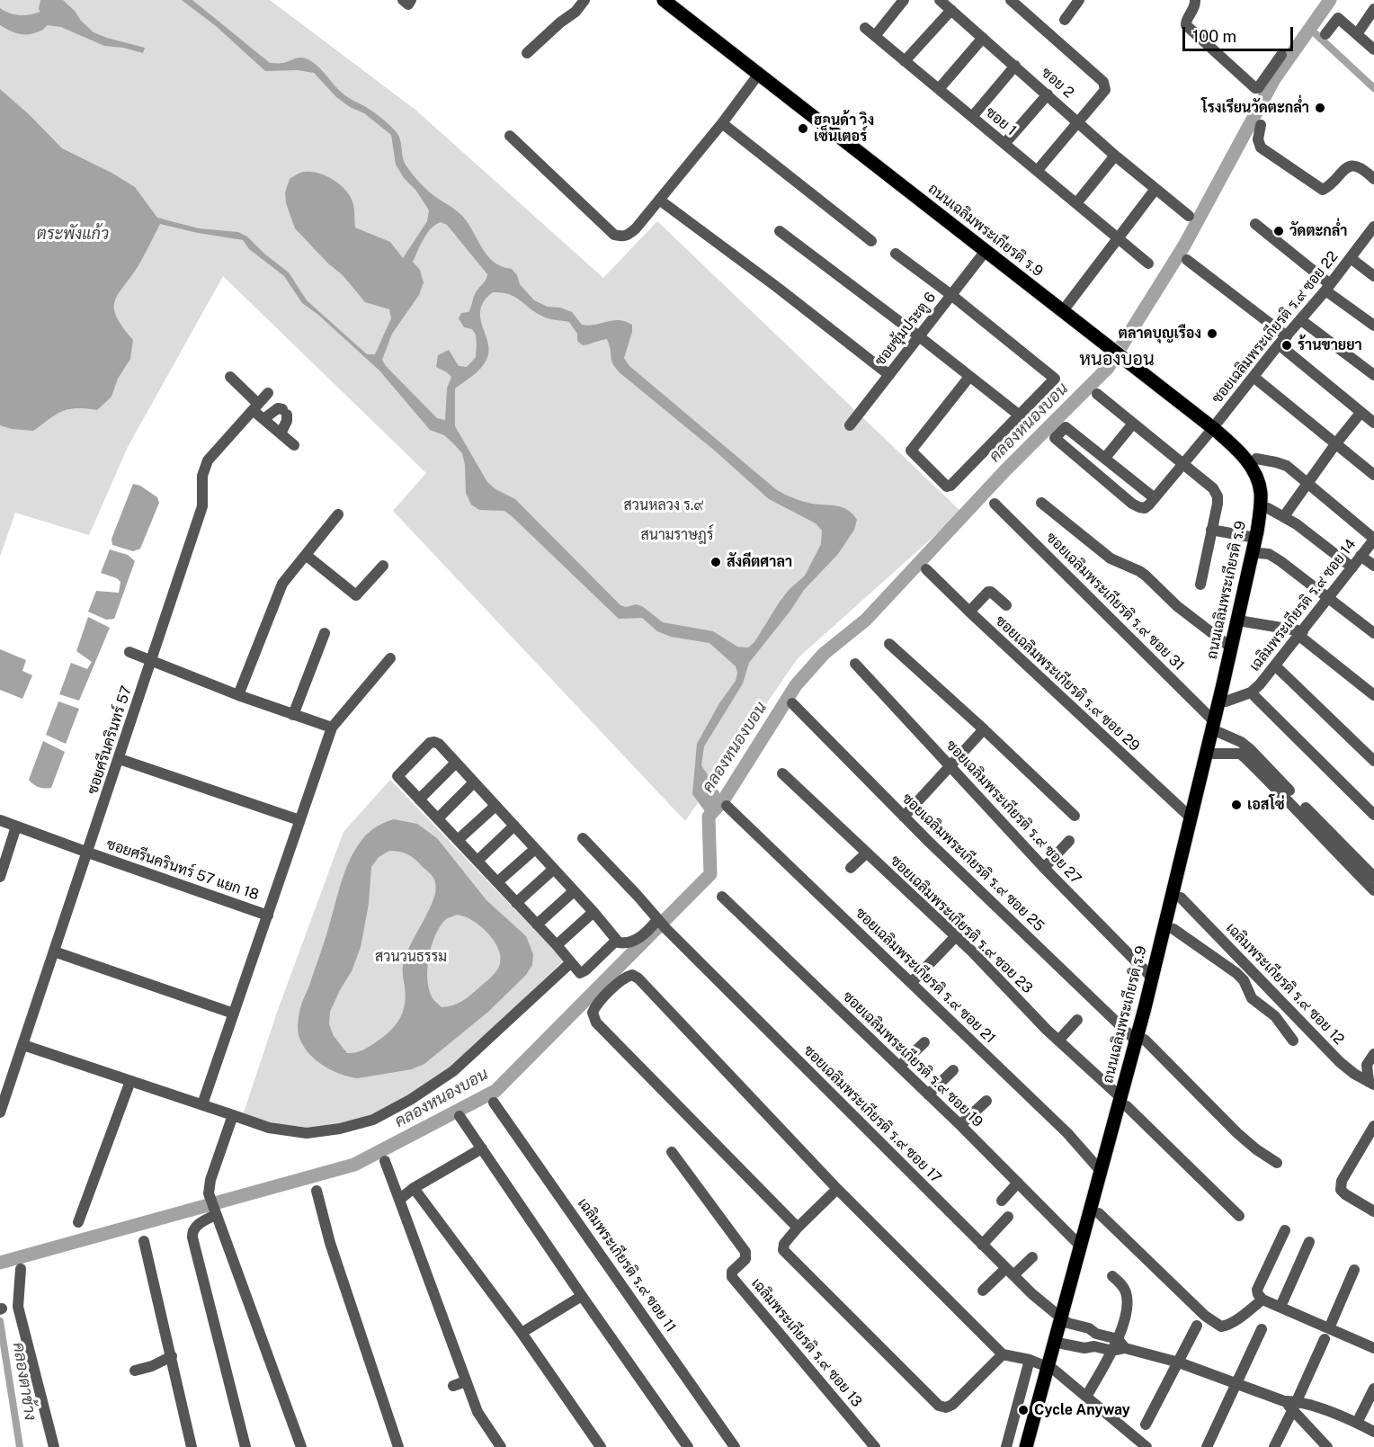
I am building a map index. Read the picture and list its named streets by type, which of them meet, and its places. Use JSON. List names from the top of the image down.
{
  "streets": {
    "main road": ["ถนนเฉลิมพระเกียรติ ร.9"],
    "street": [
      "ซอย 2",
      "ซอย 1",
      "ซอยเฉลิมพระเกียรติ ร.๙ ซอย 22",
      "ซอยซุ้มประตู 6",
      "ซอยเฉลิมพระเกียรติ ร.๙ ซอย 31",
      "เฉลิมพระเกียรติ ร.๙ ซอย 14",
      "ซอยเฉลิมพระเกียรติ ร.๙ ซอย 29",
      "ซอยศรีนครินทร์ 57",
      "ซอยเฉลิมพระเกียรติ ร.๙ ซอย 27",
      "ซอยเฉลิมพระเกียรติ ร.๙ ซอย 25",
      "ซอยศรีนครินทร์ 57 แยก 18",
      "ซอยเฉลิมพระเกียรติ ร.๙ ซอย 23",
      "ซอยเฉลิมพระเกียรติ ร.๙ ซอย 21",
      "เฉลิมพระเกียรติ ร.๙ ซอย 12",
      "ซอยเฉลิมพระเกียรติ ร.๙ ซอย 19",
      "ซอยเฉลิมพระเกียรติ ร.๙ ซอย 17",
      "เฉลิมพระเกียรติ ร.๙ ซอย 11",
      "เฉลิมพระเกียรติ ร.๙ ซอย 13"
    ]
  },
  "crossings": [
    ["ถนนเฉลิมพระเกียรติ ร.9", "ซอยเฉลิมพระเกียรติ ร.๙ ซอย 22"],
    ["ถนนเฉลิมพระเกียรติ ร.9", "ซอยซุ้มประตู 6"],
    ["ถนนเฉลิมพระเกียรติ ร.9", "ซอยเฉลิมพระเกียรติ ร.๙ ซอย 31"],
    ["ถนนเฉลิมพระเกียรติ ร.9", "เฉลิมพระเกียรติ ร.๙ ซอย 14"],
    ["ถนนเฉลิมพระเกียรติ ร.9", "ซอยเฉลิมพระเกียรติ ร.๙ ซอย 29"],
    ["ถนนเฉลิมพระเกียรติ ร.9", "ซอยเฉลิมพระเกียรติ ร.๙ ซอย 27"],
    ["ถนนเฉลิมพระเกียรติ ร.9", "ซอยเฉลิมพระเกียรติ ร.๙ ซอย 25"],
    ["ถนนเฉลิมพระเกียรติ ร.9", "ซอยเฉลิมพระเกียรติ ร.๙ ซอย 23"],
    ["ถนนเฉลิมพระเกียรติ ร.9", "ซอยเฉลิมพระเกียรติ ร.๙ ซอย 21"],
    ["ถนนเฉลิมพระเกียรติ ร.9", "เฉลิมพระเกียรติ ร.๙ ซอย 12"],
    ["ถนนเฉลิมพระเกียรติ ร.9", "ซอยเฉลิมพระเกียรติ ร.๙ ซอย 19"],
    ["ถนนเฉลิมพระเกียรติ ร.9", "ซอยเฉลิมพระเกียรติ ร.๙ ซอย 17"],
    ["ซอยศรีนครินทร์ 57", "ซอยศรีนครินทร์ 57 แยก 18"]
  ],
  "districts": ["หนองบอน"],
  "water": ["ตระพังแก้ว", "คลองหนองบอน", "คลองตาช้าง"],
  "parks": ["สวนหลวง ร.๙", "สนามราษฎร์", "สวนวนธรรม"],
  "places": [
    "โรงเรียนวัดตะกล่ำ",
    "ฮอนด้า วิง เซ็นเตอร์",
    "วัดตะกล่ำ",
    "ตลาดบุญเรือง",
    "ร้านขายยา",
    "สังคีตศาลา",
    "เอสโซ่",
    "Cycle Anyway"
  ],
  "scale_bar": "100 m"
}
